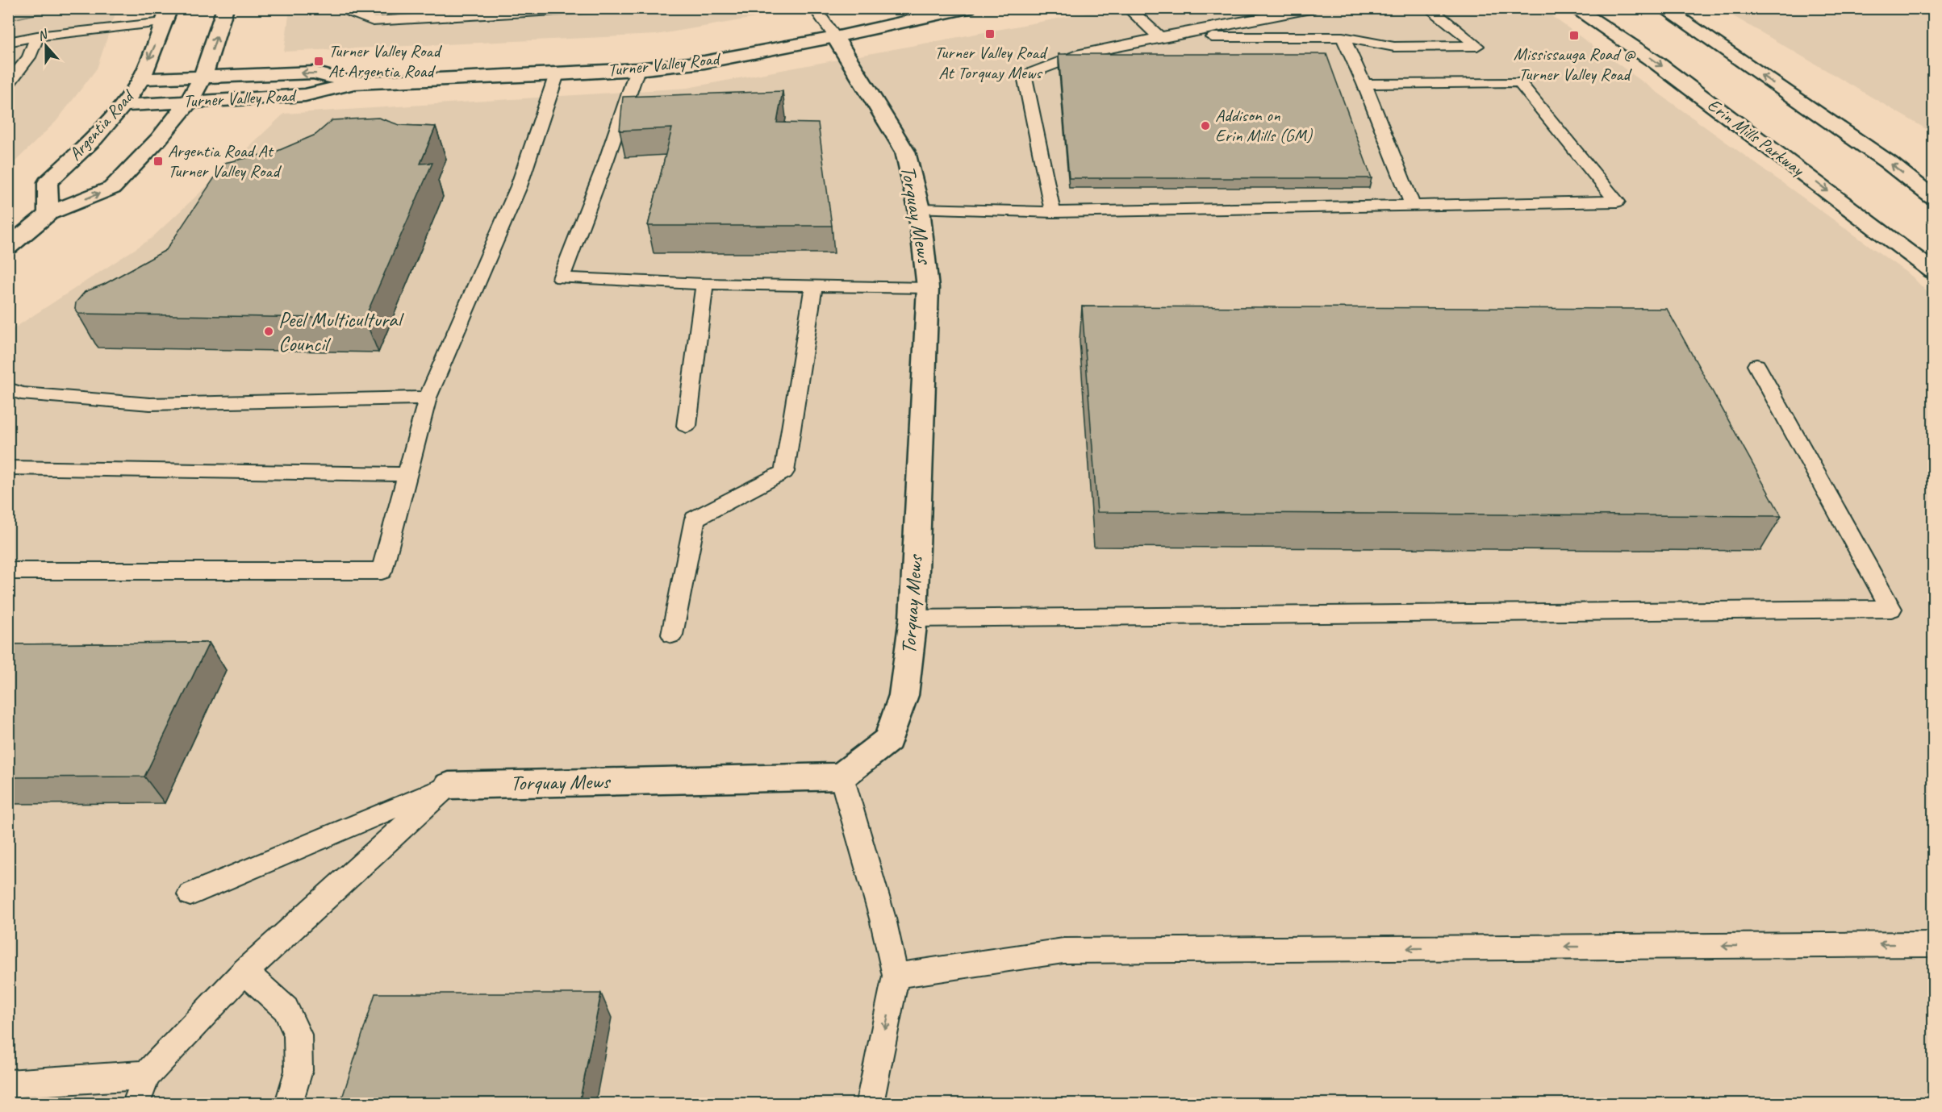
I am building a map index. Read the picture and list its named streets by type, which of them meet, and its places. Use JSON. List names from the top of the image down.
{
  "streets": {
    "street": [
      "Turner Valley Road",
      "Argentia Road",
      "Erin Mills Parkway",
      "Torquay Mews"
    ]
  },
  "crossings": [
    ["Turner Valley Road", "Argentia Road"],
    ["Turner Valley Road", "Torquay Mews"]
  ],
  "places": {
    "transit": [
      "Turner Valley Road At Torquay Mews",
      "Mississauga Road @ Turner Valley Road",
      "Turner Valley Road At Argentia Road",
      "Argentia Road At Turner Valley Road"
    ],
    "other": ["Addison on Erin Mills (GM)", "Peel Multicultural Council"]
  },
  "north": "top"
}
